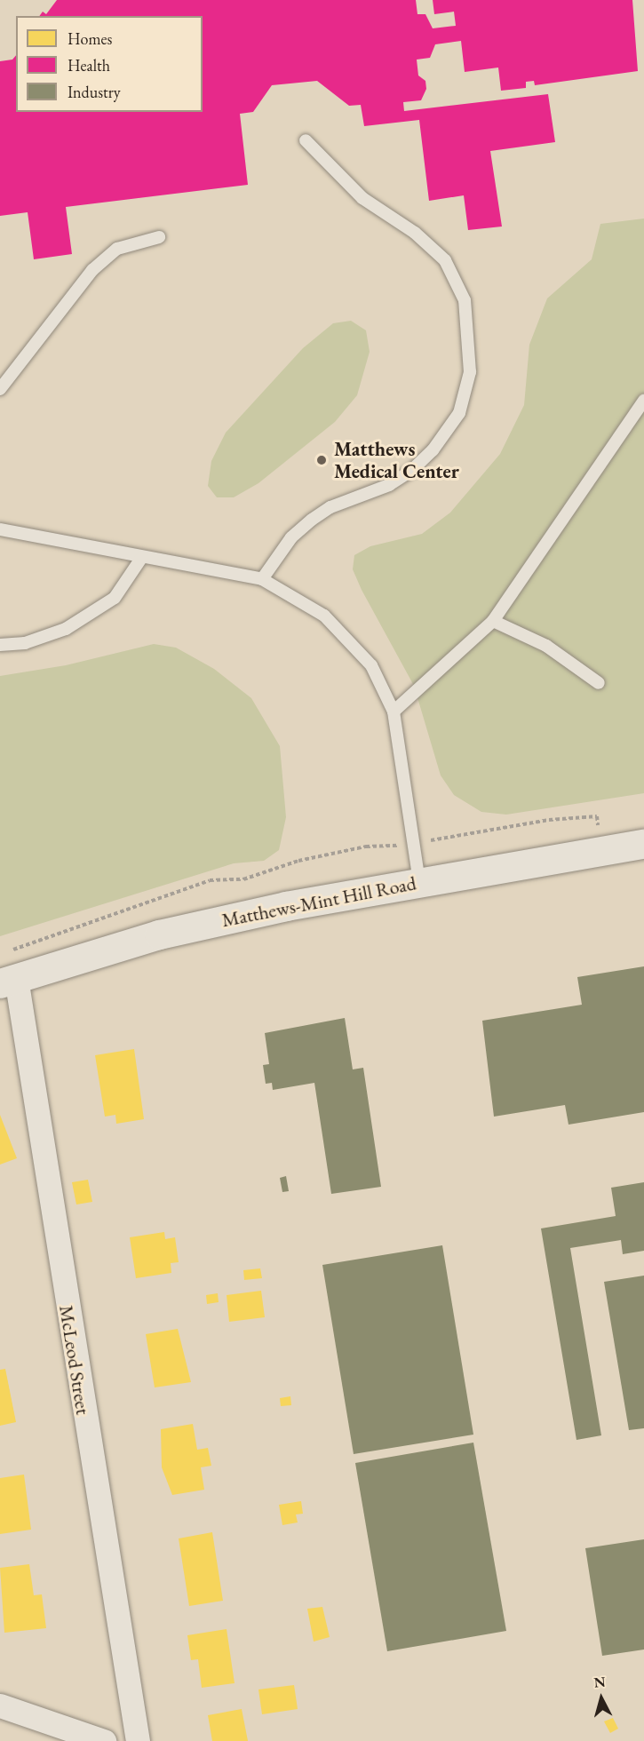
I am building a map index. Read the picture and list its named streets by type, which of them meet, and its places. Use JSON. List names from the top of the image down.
{
  "streets": {
    "main road": ["Matthews-Mint Hill Road"],
    "street": ["McLeod Street"]
  },
  "crossings": [
    ["Matthews-Mint Hill Road", "McLeod Street"]
  ],
  "places": ["Matthews Medical Center"],
  "legend": ["Homes", "Health", "Industry"],
  "north": "top"
}
